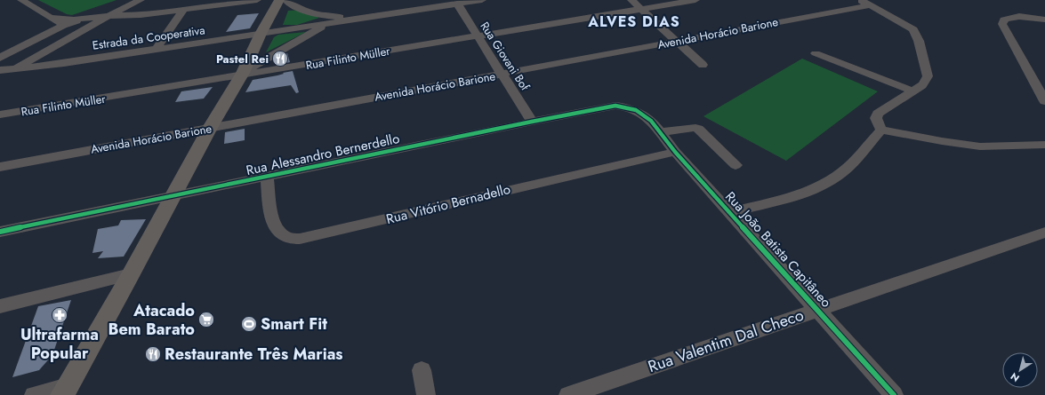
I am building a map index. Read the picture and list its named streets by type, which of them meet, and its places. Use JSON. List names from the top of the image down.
{
  "streets": {
    "street": [
      "Avenida Horácio Barione",
      "Estrada da Cooperativa",
      "Rua Giovani Bof",
      "Rua Filinto Müller",
      "Rua Alessandro Bernerdello",
      "Rua Vitório Bernadello",
      "Rua João Batista Capitâneo",
      "Rua Valentim Dal Checo"
    ]
  },
  "crossings": [
    ["Avenida Horácio Barione", "Rua Giovani Bof"],
    ["Estrada da Cooperativa", "Rua Giovani Bof"],
    ["Rua Giovani Bof", "Rua Filinto Müller"],
    ["Rua Giovani Bof", "Rua Alessandro Bernerdello"],
    ["Rua Alessandro Bernerdello", "Rua Vitório Bernadello"],
    ["Rua Alessandro Bernerdello", "Rua João Batista Capitâneo"],
    ["Rua Vitório Bernadello", "Rua João Batista Capitâneo"],
    ["Rua João Batista Capitâneo", "Rua Valentim Dal Checo"]
  ],
  "districts": ["ALVES DIAS"],
  "places": {
    "restaurant": ["Pastel Rei", "Restaurante Três Marias"],
    "pharmacy": ["Ultrafarma Popular"],
    "supermarket": ["Atacado Bem Barato"],
    "sports": ["Smart Fit"]
  },
  "north": "bottom left"
}
